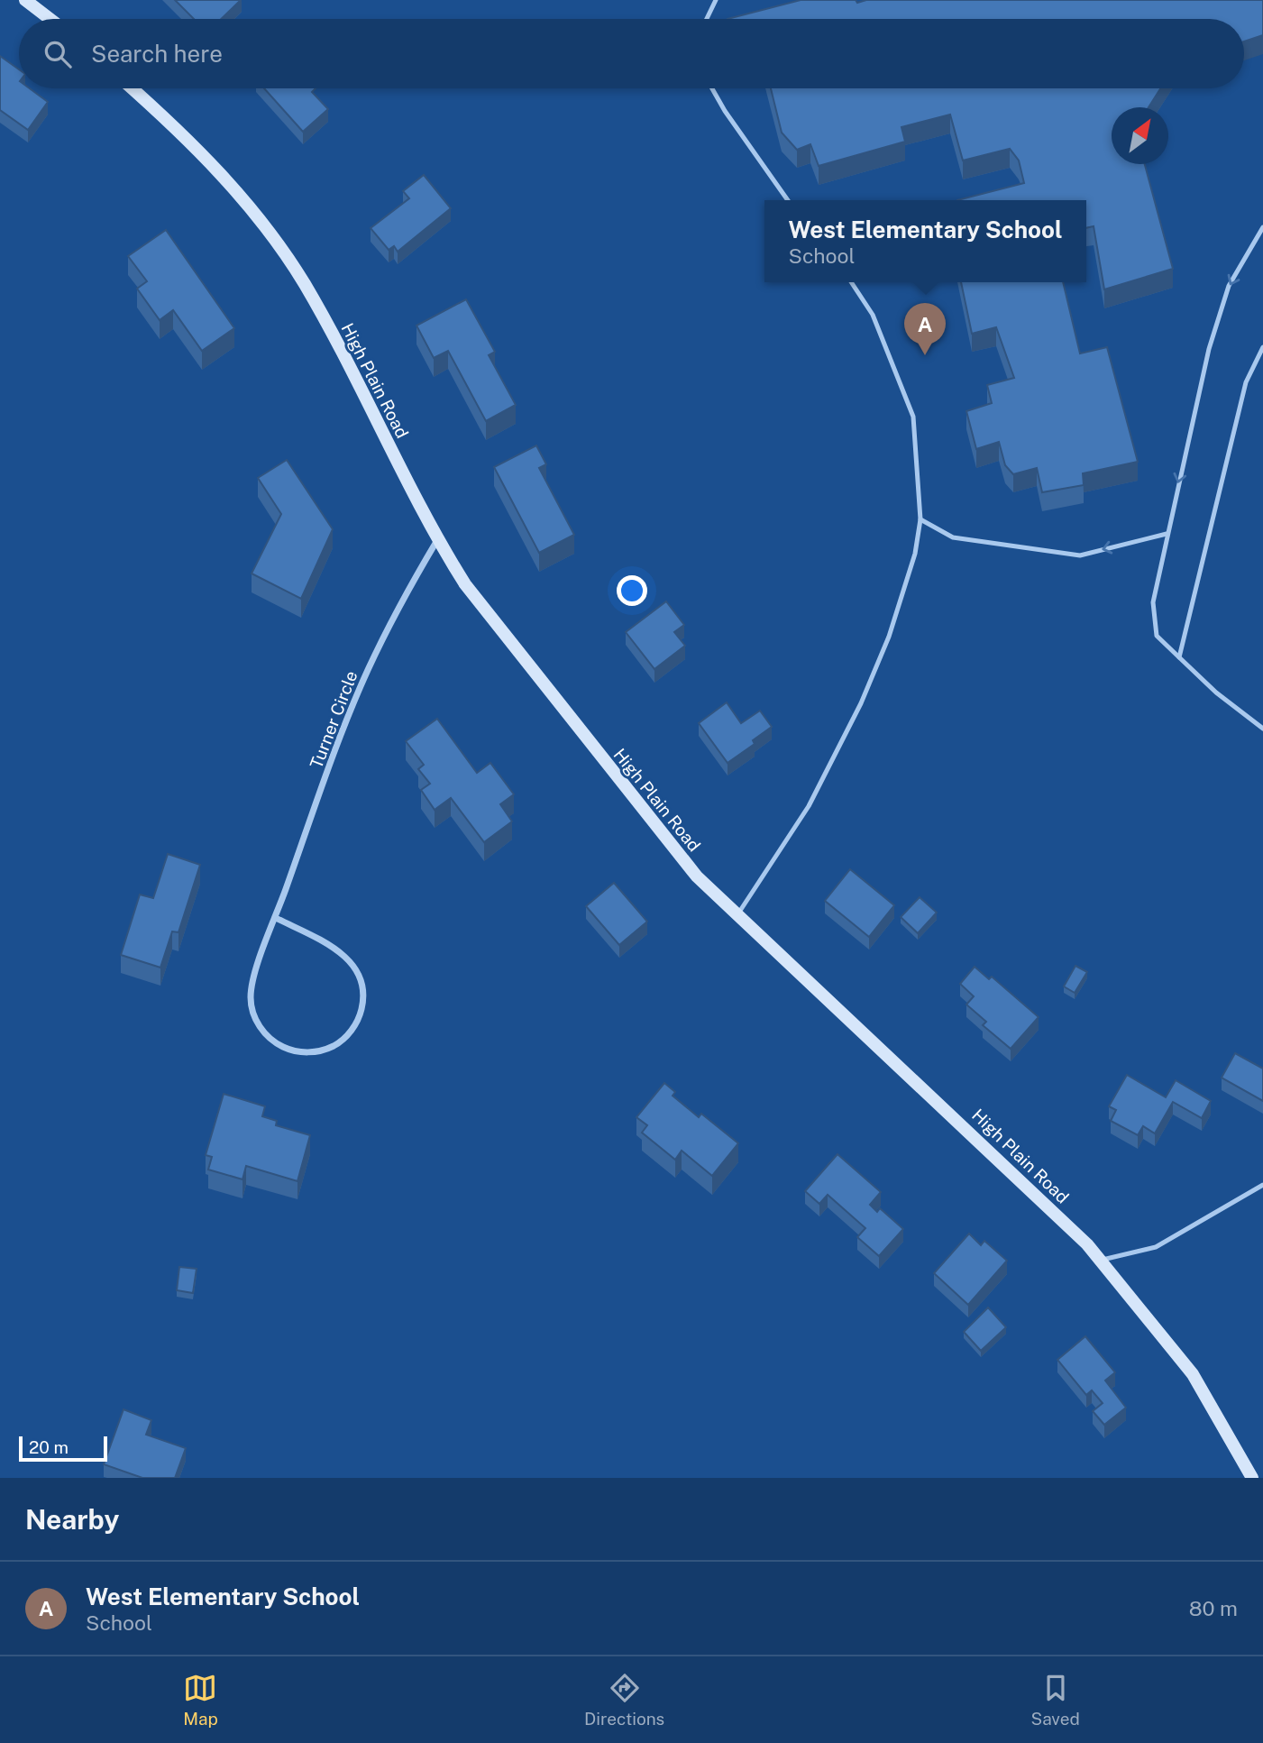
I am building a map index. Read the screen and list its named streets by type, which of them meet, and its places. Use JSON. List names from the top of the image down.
{
  "streets": {
    "street": ["High Plain Road", "Turner Circle"]
  },
  "crossings": [
    ["High Plain Road", "Turner Circle"]
  ],
  "scale_bar": "20 m",
  "north": "top right",
  "page": {
    "search": "Search here",
    "popup": ["West Elementary School", "School"],
    "pins": "A",
    "scale": "20 m",
    "heading": "Nearby",
    "list": [
      {
        "mark": "A",
        "name": "West Elementary School",
        "note": "School",
        "value": "80 m"
      }
    ],
    "nav": ["Map", "Directions", "Saved"]
  }
}
